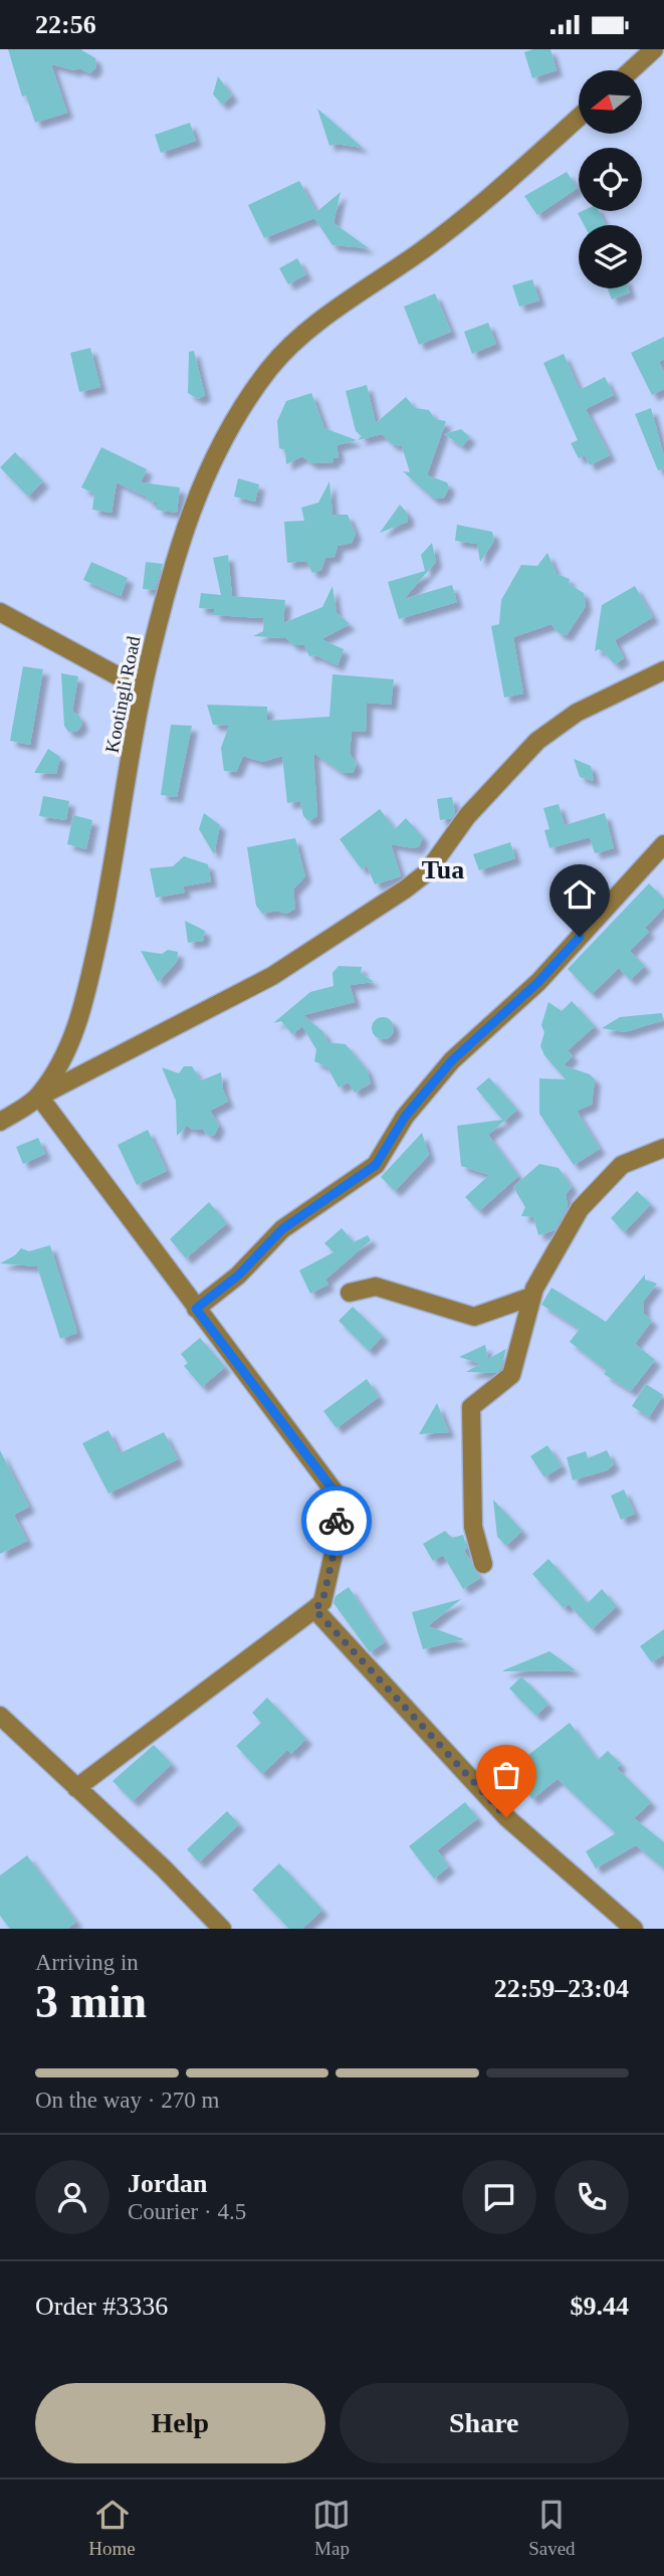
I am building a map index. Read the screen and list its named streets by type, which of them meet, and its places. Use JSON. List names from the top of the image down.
{
  "streets": {
    "street": ["Kootingli Road"]
  },
  "districts": ["Tua"],
  "north": "left",
  "page": {
    "status": "22:56",
    "heading": ["3 min", "Arriving in", "22:59–23:04"],
    "panel": [
      "Jordan",
      "Courier · 4.5",
      "Order #3336",
      "$9.44"
    ],
    "bar": "On the way · 270 m",
    "buttons": ["Help", "Share"],
    "tabs": ["Home", "Map", "Saved"]
  }
}
